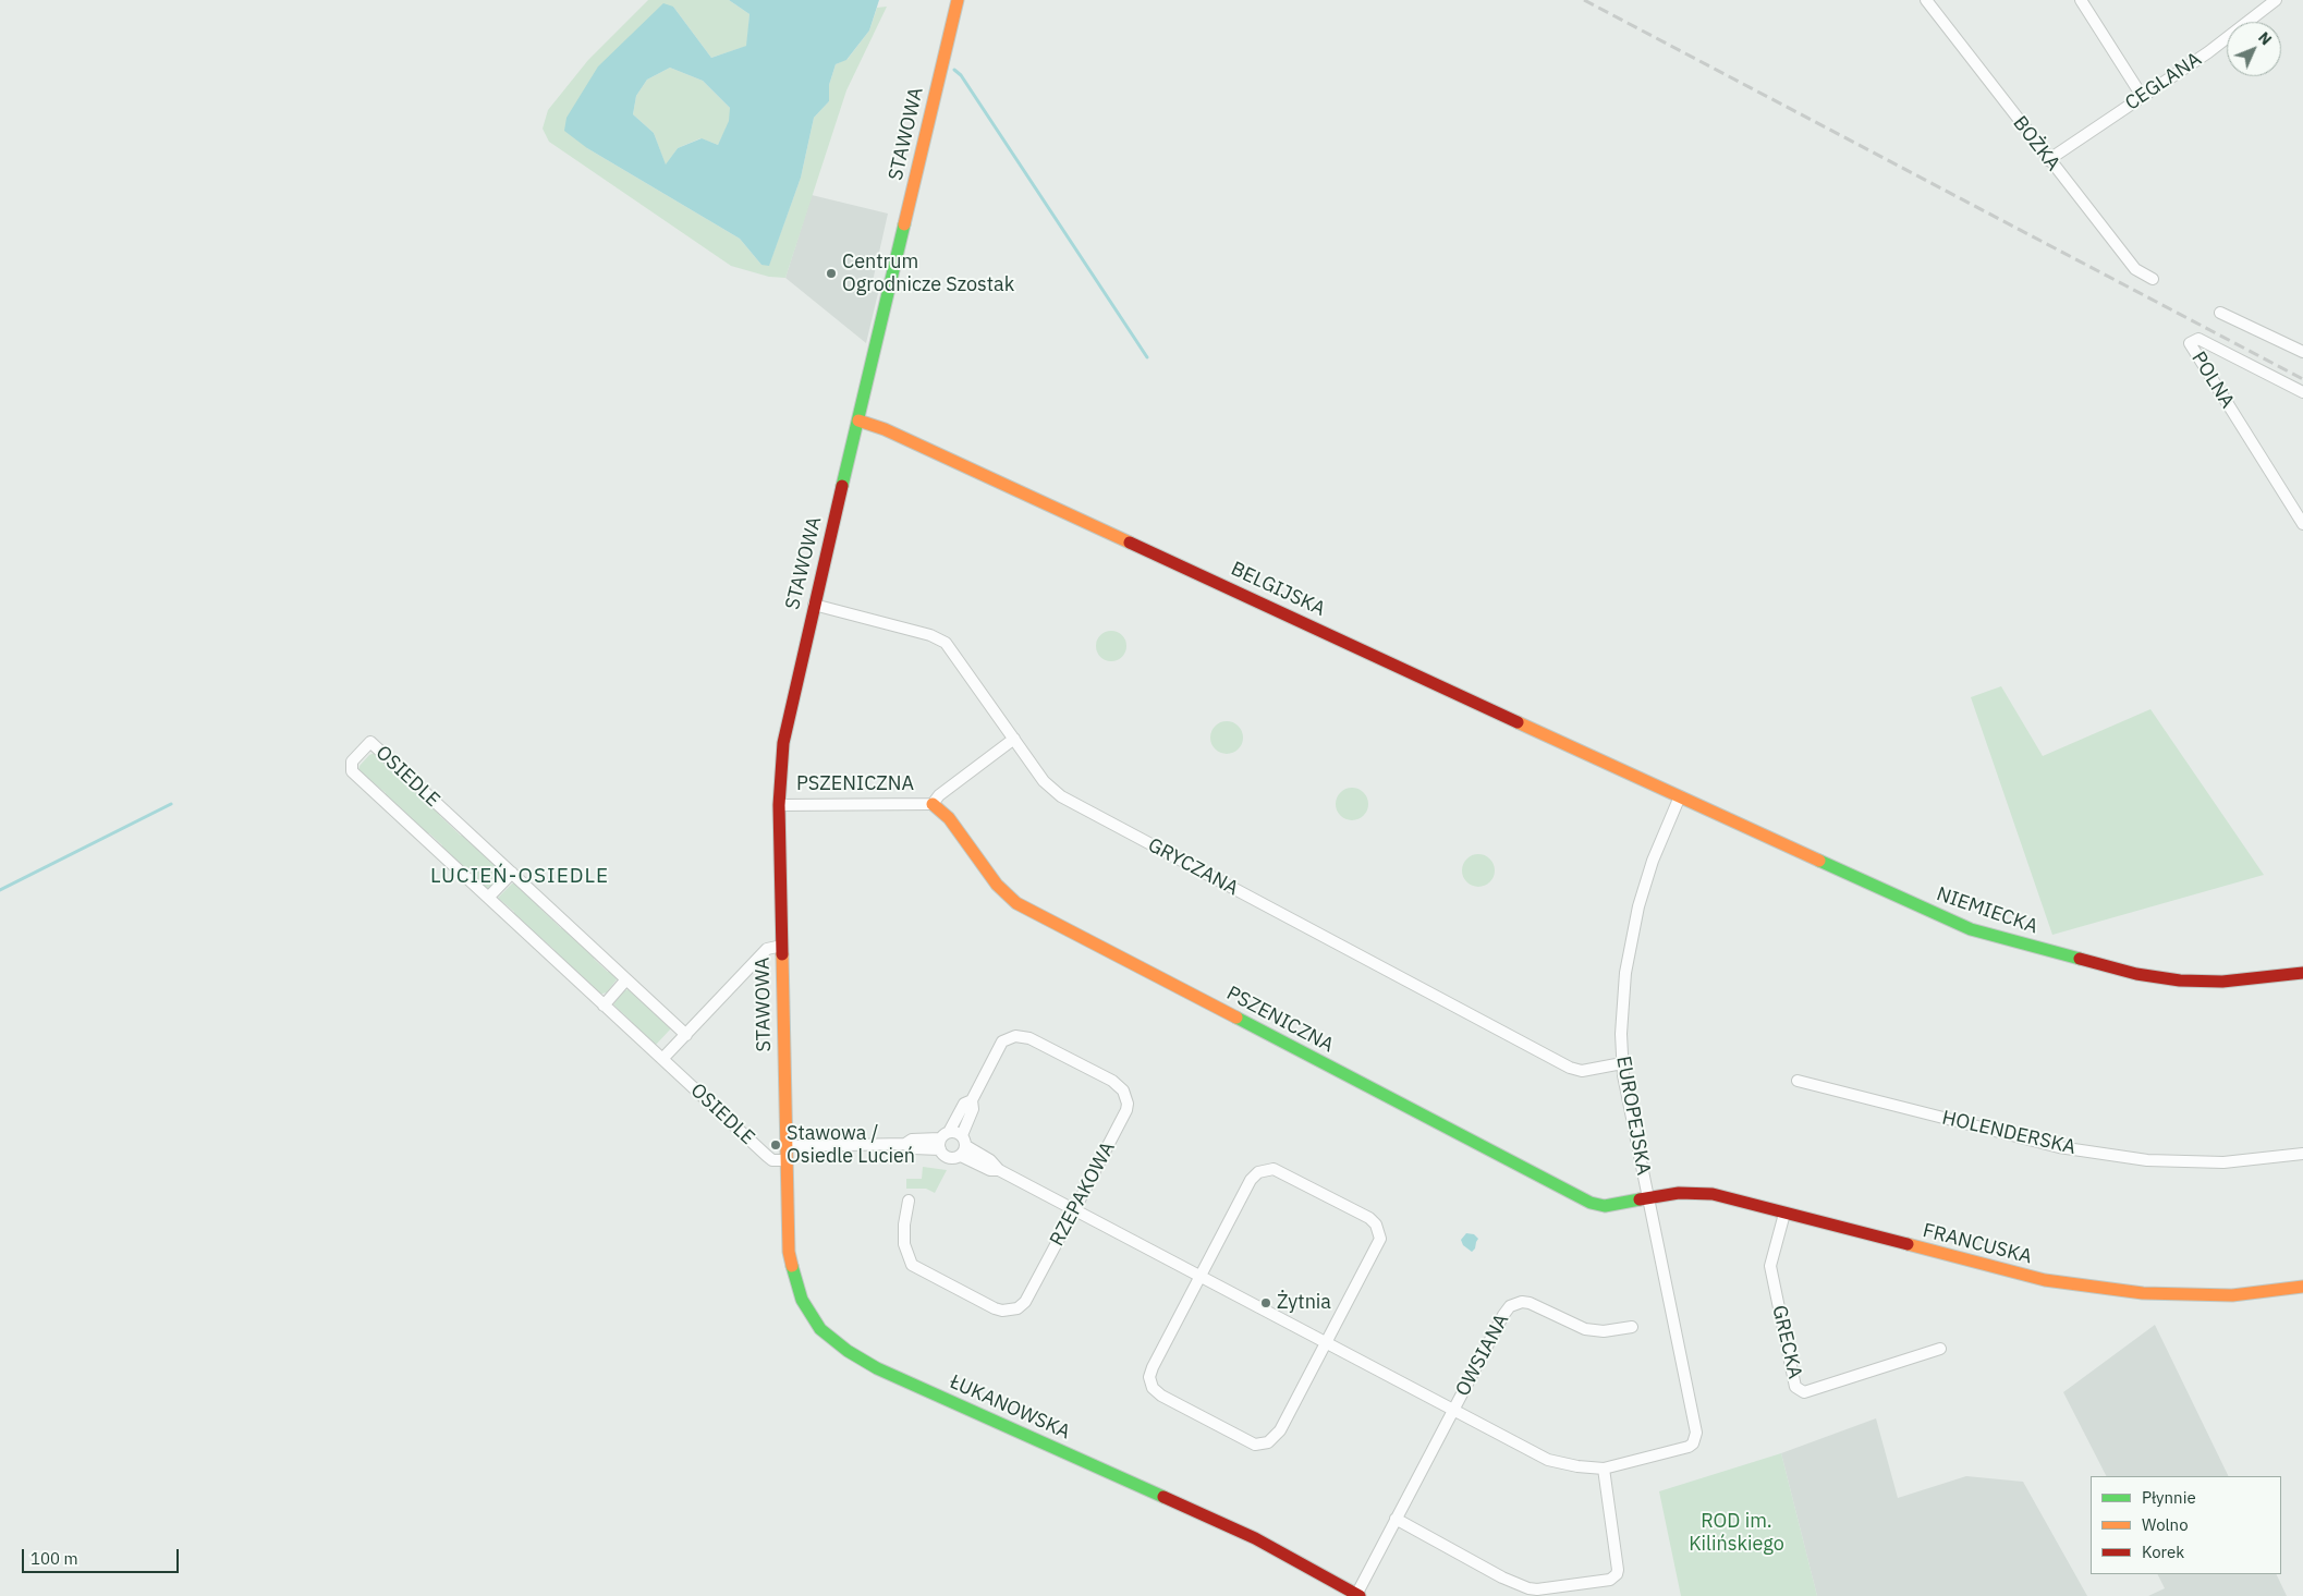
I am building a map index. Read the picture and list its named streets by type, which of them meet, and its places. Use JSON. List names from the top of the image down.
{
  "streets": {
    "street": [
      "CEGLANA",
      "STAWOWA",
      "BOŻKA",
      "POLNA",
      "BELGIJSKA",
      "OSIEDLE",
      "PSZENICZNA",
      "GRYCZANA",
      "NIEMIECKA",
      "EUROPEJSKA",
      "HOLENDERSKA",
      "RZEPAKOWA",
      "FRANCUSKA",
      "GRECKA",
      "OWSIANA",
      "ŁUKANOWSKA"
    ]
  },
  "crossings": [
    ["CEGLANA", "BOŻKA"],
    ["STAWOWA", "BELGIJSKA"],
    ["STAWOWA", "PSZENICZNA"],
    ["STAWOWA", "GRYCZANA"],
    ["STAWOWA", "ŁUKANOWSKA"],
    ["BELGIJSKA", "NIEMIECKA"],
    ["BELGIJSKA", "EUROPEJSKA"],
    ["OSIEDLE", "ŁUKANOWSKA"],
    ["PSZENICZNA", "GRYCZANA"],
    ["PSZENICZNA", "EUROPEJSKA"],
    ["PSZENICZNA", "FRANCUSKA"],
    ["GRYCZANA", "EUROPEJSKA"],
    ["NIEMIECKA", "EUROPEJSKA"],
    ["EUROPEJSKA", "FRANCUSKA"],
    ["FRANCUSKA", "GRECKA"],
    ["OWSIANA", "ŁUKANOWSKA"]
  ],
  "districts": ["LUCIEŃ-OSIEDLE"],
  "parks": ["ROD im. Kilińskiego"],
  "places": ["Centrum Ogrodnicze Szostak", "Stawowa / Osiedle Lucień", "Żytnia"],
  "legend": ["Płynnie", "Wolno", "Korek"],
  "scale_bar": "100 m",
  "north": "top right"
}
